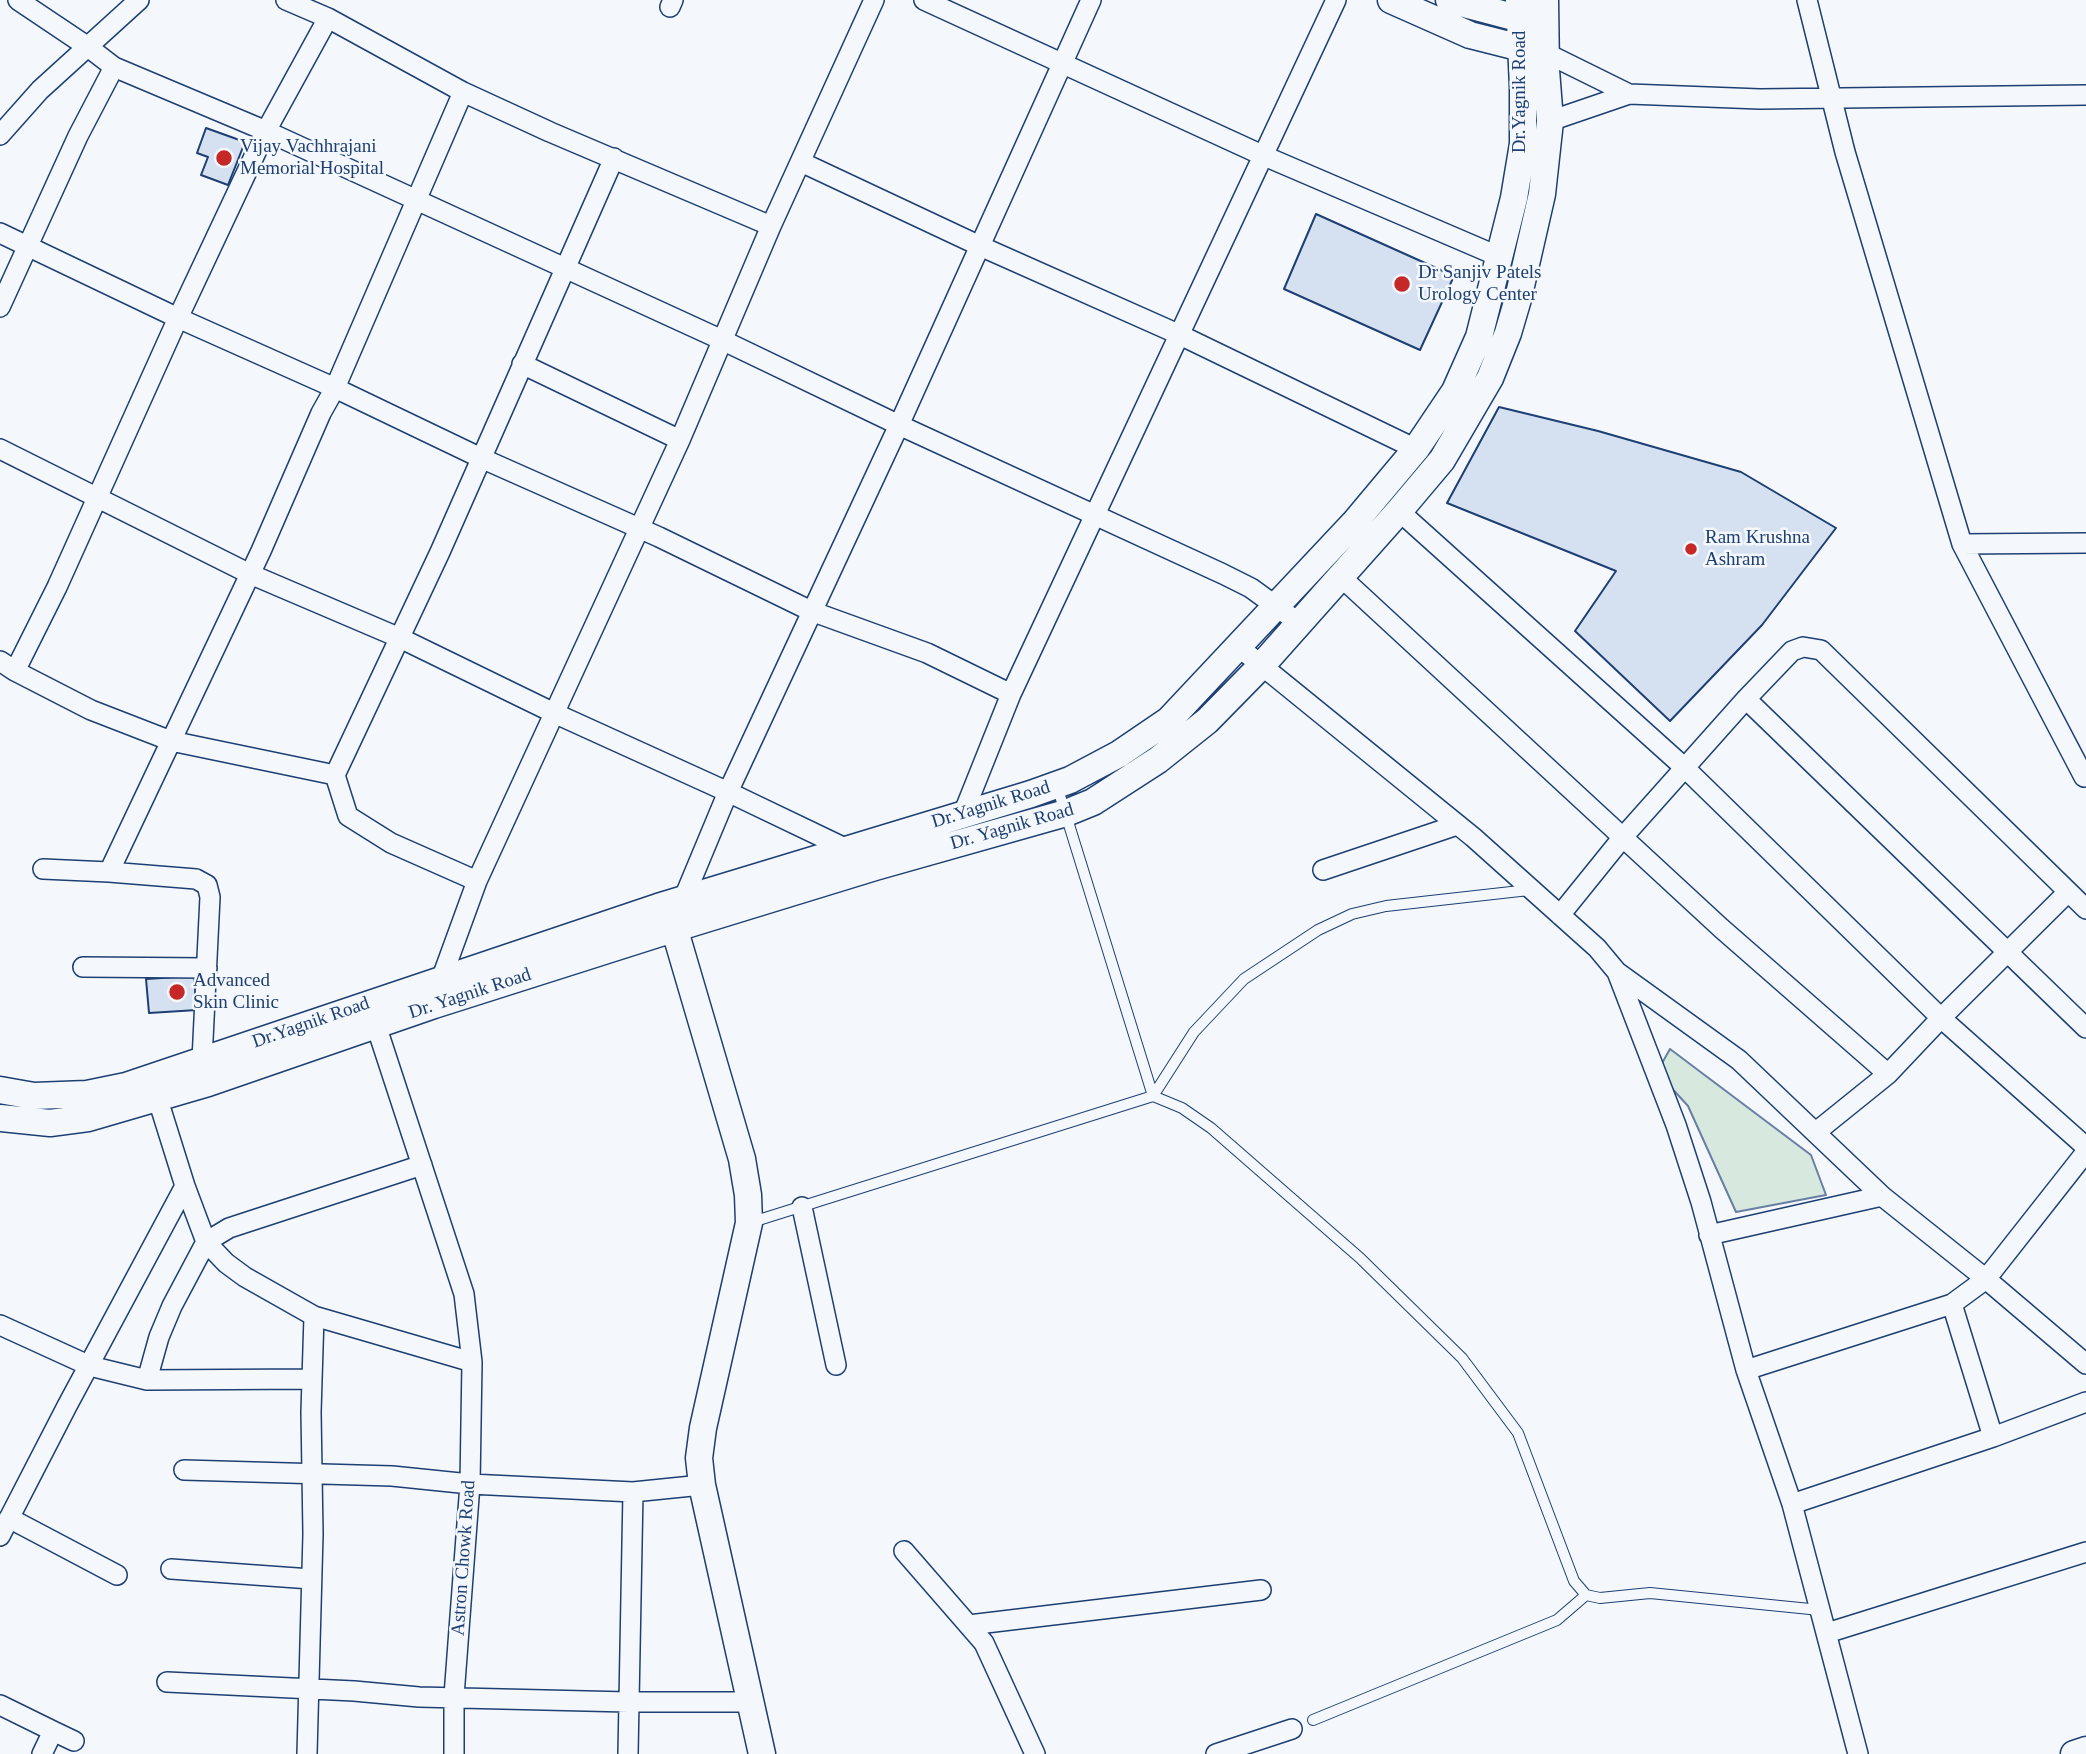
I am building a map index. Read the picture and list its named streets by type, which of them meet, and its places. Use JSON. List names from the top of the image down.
{
  "streets": {
    "street": ["Dr.Yagnik Road", "Dr. Yagnik Road", "Astron Chowk Road"]
  },
  "crossings": [
    ["Dr.Yagnik Road", "Dr. Yagnik Road"],
    ["Dr.Yagnik Road", "Astron Chowk Road"],
    ["Dr. Yagnik Road", "Astron Chowk Road"]
  ],
  "places": [
    "Vijay Vachhrajani Memorial Hospital",
    "Dr Sanjiv Patels Urology Center",
    "Ram Krushna Ashram",
    "Advanced Skin Clinic"
  ]
}
